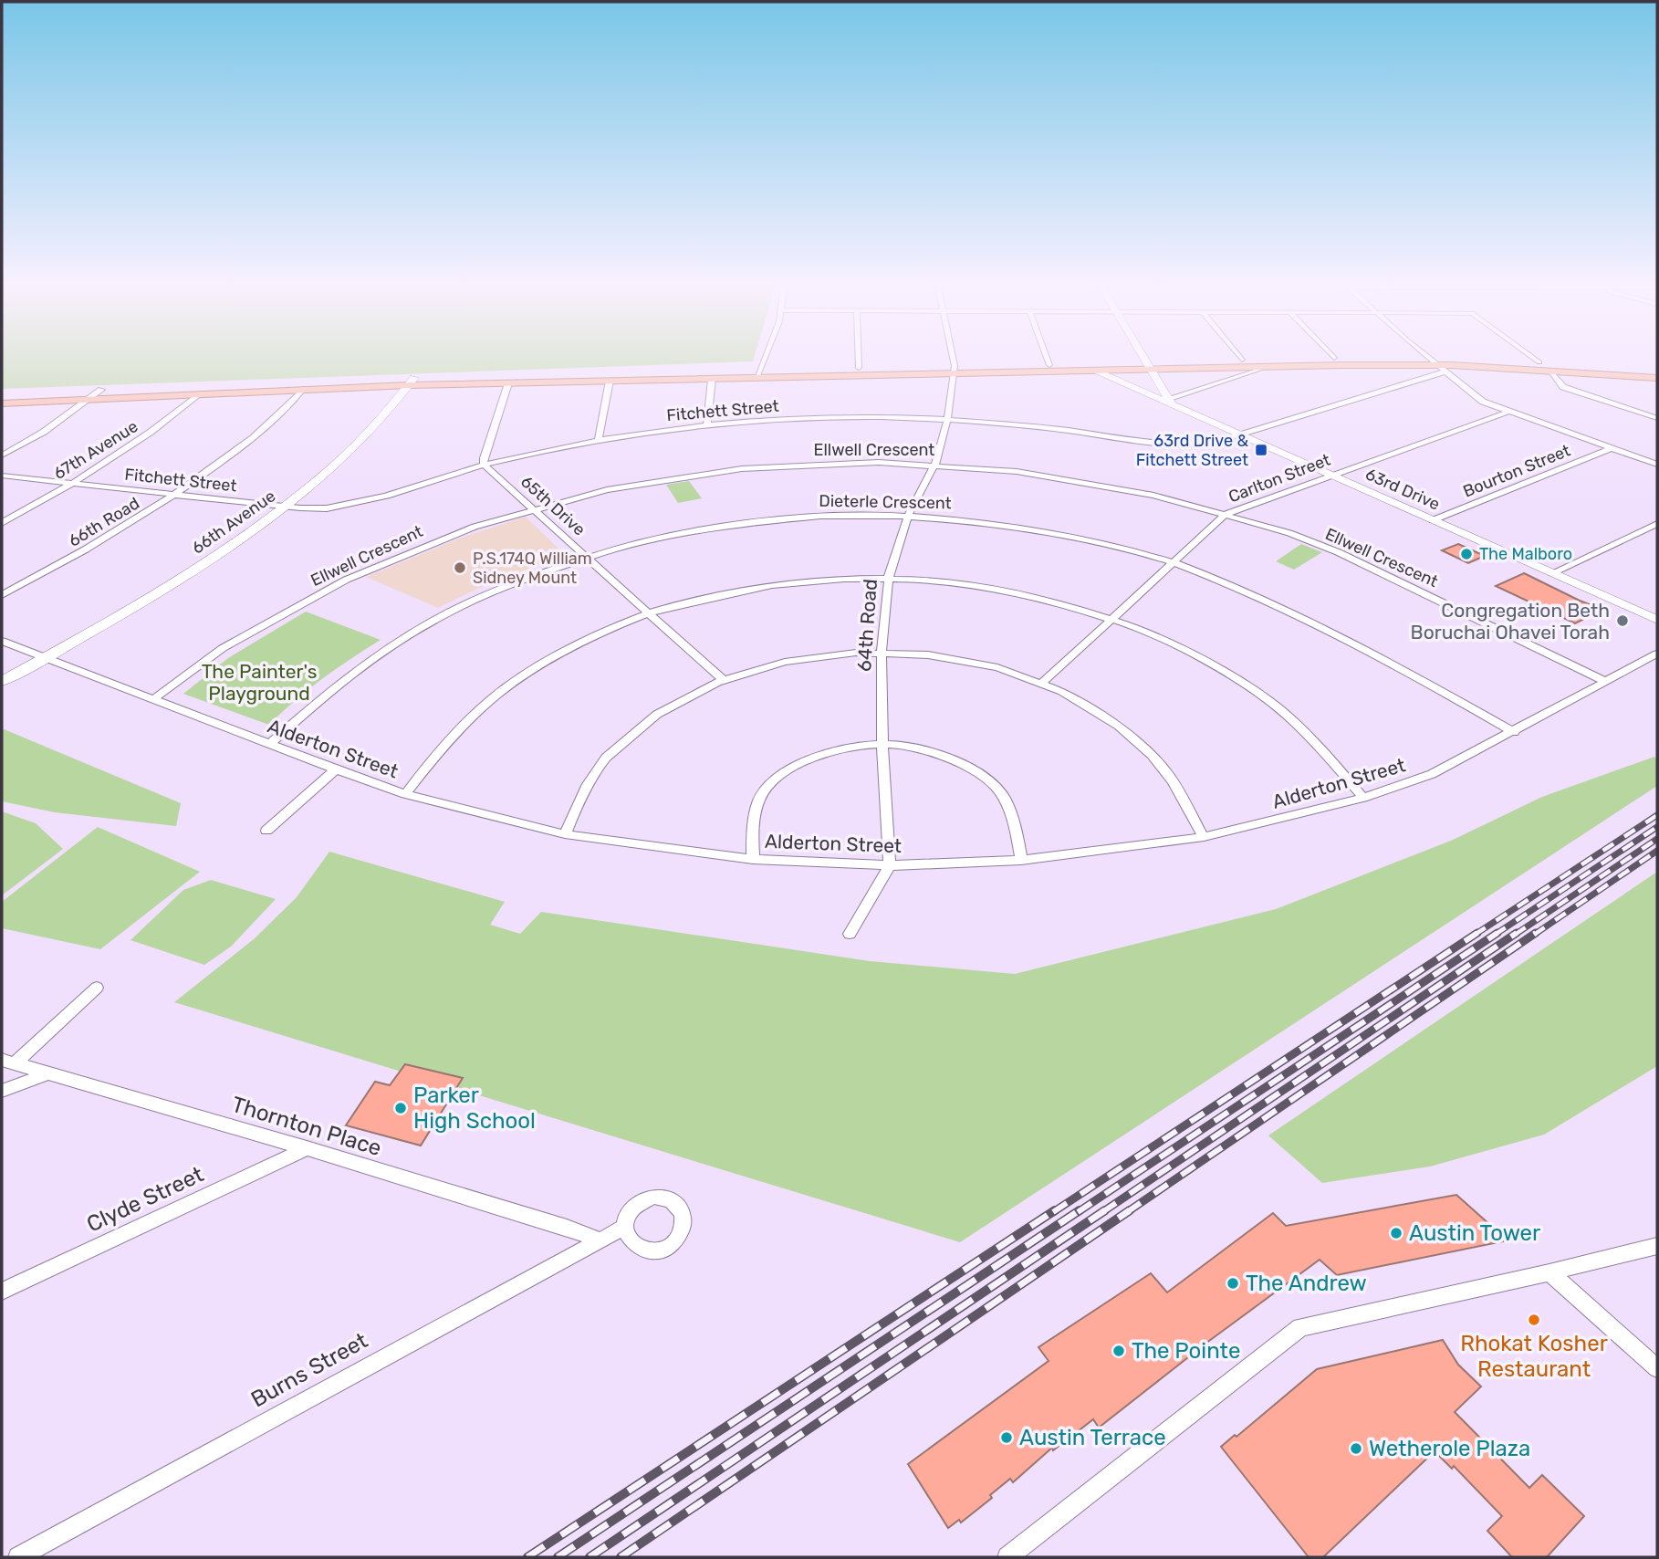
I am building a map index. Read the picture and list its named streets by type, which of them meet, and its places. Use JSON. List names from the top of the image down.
{
  "streets": {
    "street": [
      "Fitchett Street",
      "67th Avenue",
      "Ellwell Crescent",
      "Bourton Street",
      "Carlton Street",
      "63rd Drive",
      "Dieterle Crescent",
      "65th Drive",
      "66th Road",
      "66th Avenue",
      "64th Road",
      "Alderton Street",
      "Thornton Place",
      "Clyde Street",
      "Burns Street"
    ]
  },
  "crossings": [
    ["Fitchett Street", "67th Avenue"],
    ["Fitchett Street", "63rd Drive"],
    ["Fitchett Street", "65th Drive"],
    ["Fitchett Street", "66th Road"],
    ["Fitchett Street", "66th Avenue"],
    ["Fitchett Street", "64th Road"],
    ["Ellwell Crescent", "Carlton Street"],
    ["Ellwell Crescent", "65th Drive"],
    ["Ellwell Crescent", "64th Road"],
    ["Ellwell Crescent", "Alderton Street"],
    ["Bourton Street", "63rd Drive"],
    ["Carlton Street", "63rd Drive"],
    ["Carlton Street", "Dieterle Crescent"],
    ["Dieterle Crescent", "65th Drive"],
    ["Dieterle Crescent", "64th Road"],
    ["Dieterle Crescent", "Alderton Street"],
    ["66th Avenue", "Alderton Street"],
    ["64th Road", "Alderton Street"],
    ["Thornton Place", "Clyde Street"],
    ["Thornton Place", "Burns Street"]
  ],
  "parks": ["The Painter's Playground"],
  "places": {
    "transit": ["63rd Drive & Fitchett Street"],
    "other": [
      "The Malboro",
      "P.S.174Q William Sidney Mount",
      "Congregation Beth Boruchai Ohavei Torah",
      "Parker High School",
      "Austin Tower",
      "The Andrew",
      "Rhokat Kosher Restaurant",
      "The Pointe",
      "Austin Terrace",
      "Wetherole Plaza"
    ]
  }
}
